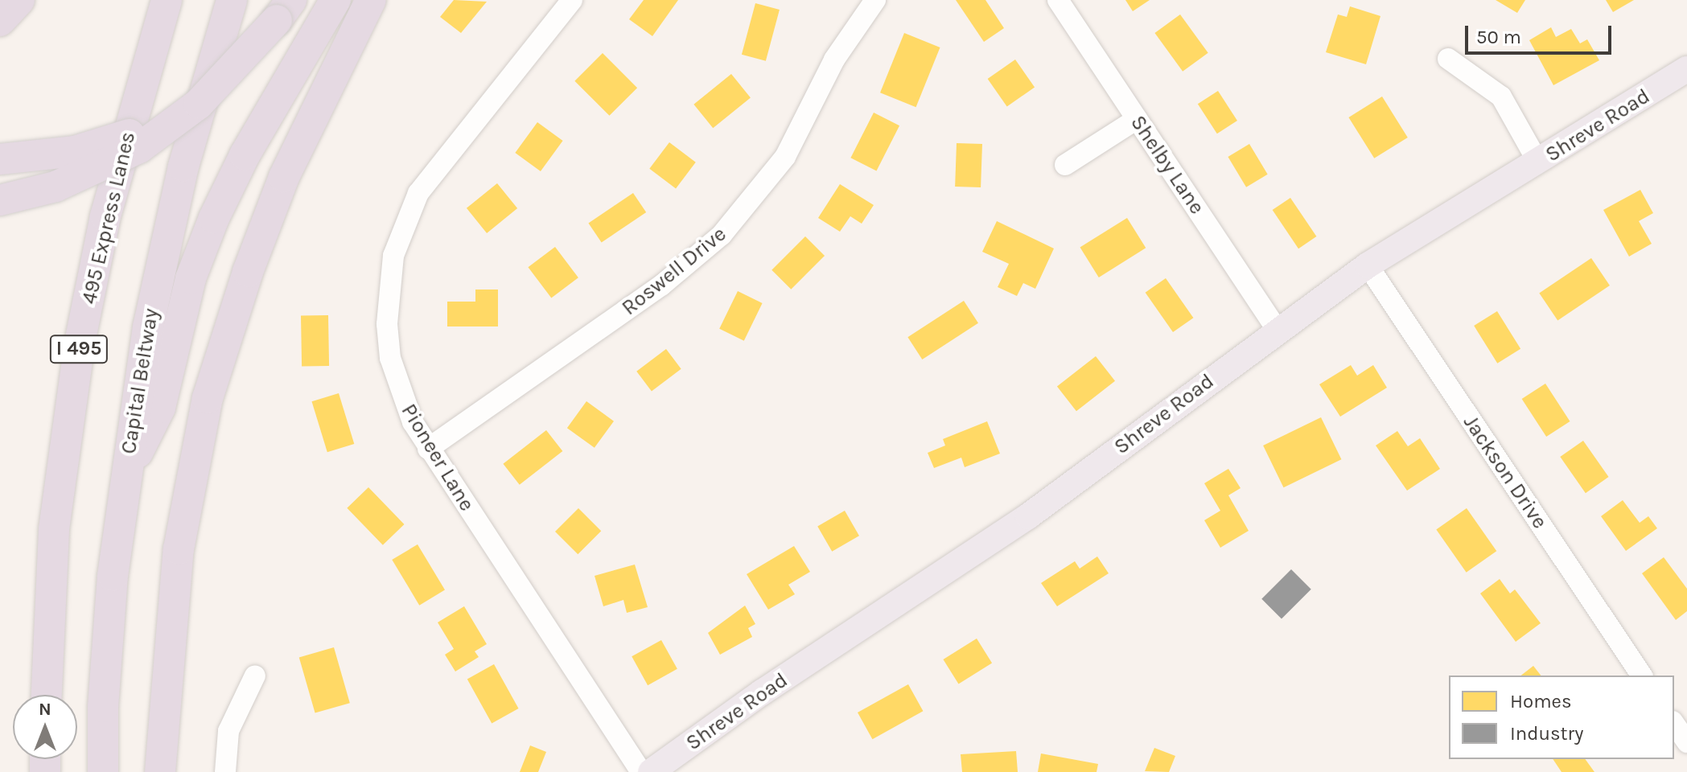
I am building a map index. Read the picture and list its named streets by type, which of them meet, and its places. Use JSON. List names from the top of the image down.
{
  "streets": {
    "highway": ["495 Express Lanes", "I 495", "Capital Beltway"],
    "main road": ["Shreve Road"],
    "street": [
      "Shelby Lane",
      "Roswell Drive",
      "Pioneer Lane",
      "Jackson Drive"
    ]
  },
  "crossings": [
    ["Shreve Road", "Shelby Lane"],
    ["Shreve Road", "Pioneer Lane"],
    ["Shreve Road", "Jackson Drive"],
    ["Roswell Drive", "Pioneer Lane"]
  ],
  "legend": ["Homes", "Industry"],
  "scale_bar": "50 m",
  "north": "top"
}
